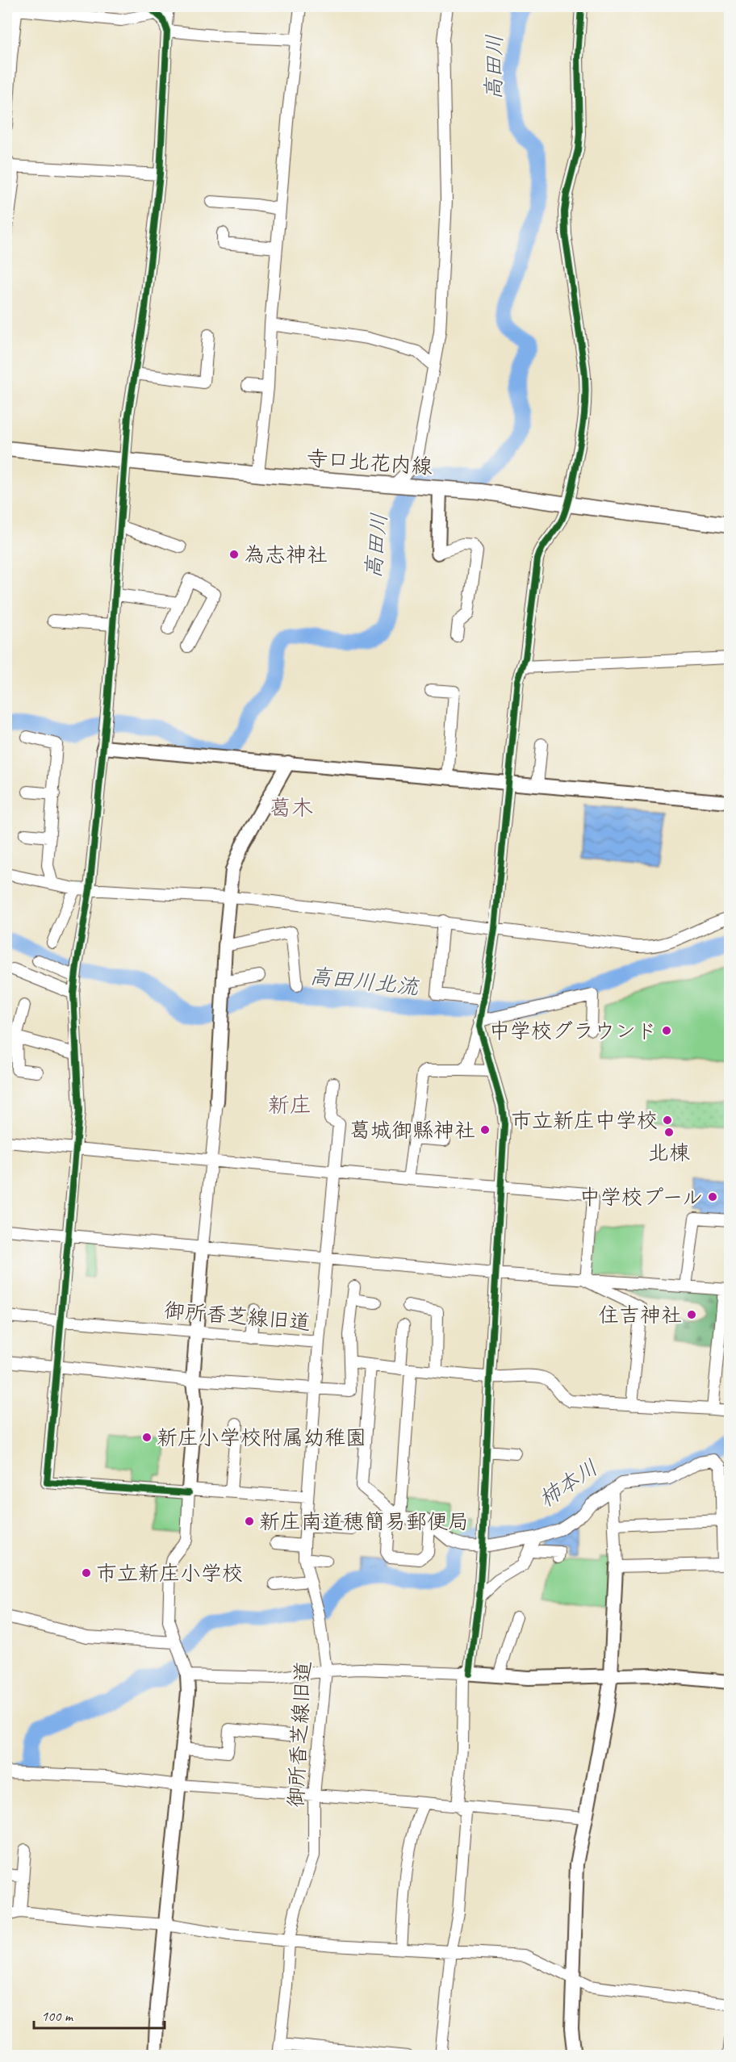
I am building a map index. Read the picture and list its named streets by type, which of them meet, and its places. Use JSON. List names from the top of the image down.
{
  "streets": {
    "main road": ["寺口北花内線"],
    "street": ["御所香芝線旧道"]
  },
  "districts": ["葛木", "新庄"],
  "water": ["高田川", "高田川北流", "柿本川"],
  "places": [
    "為志神社",
    "中学校グラウンド",
    "市立新庄中学校",
    "葛城御縣神社",
    "北棟",
    "中学校プール",
    "住吉神社",
    "新庄小学校附属幼稚園",
    "新庄南道穂簡易郵便局",
    "市立新庄小学校"
  ],
  "scale_bar": "100 m"
}
